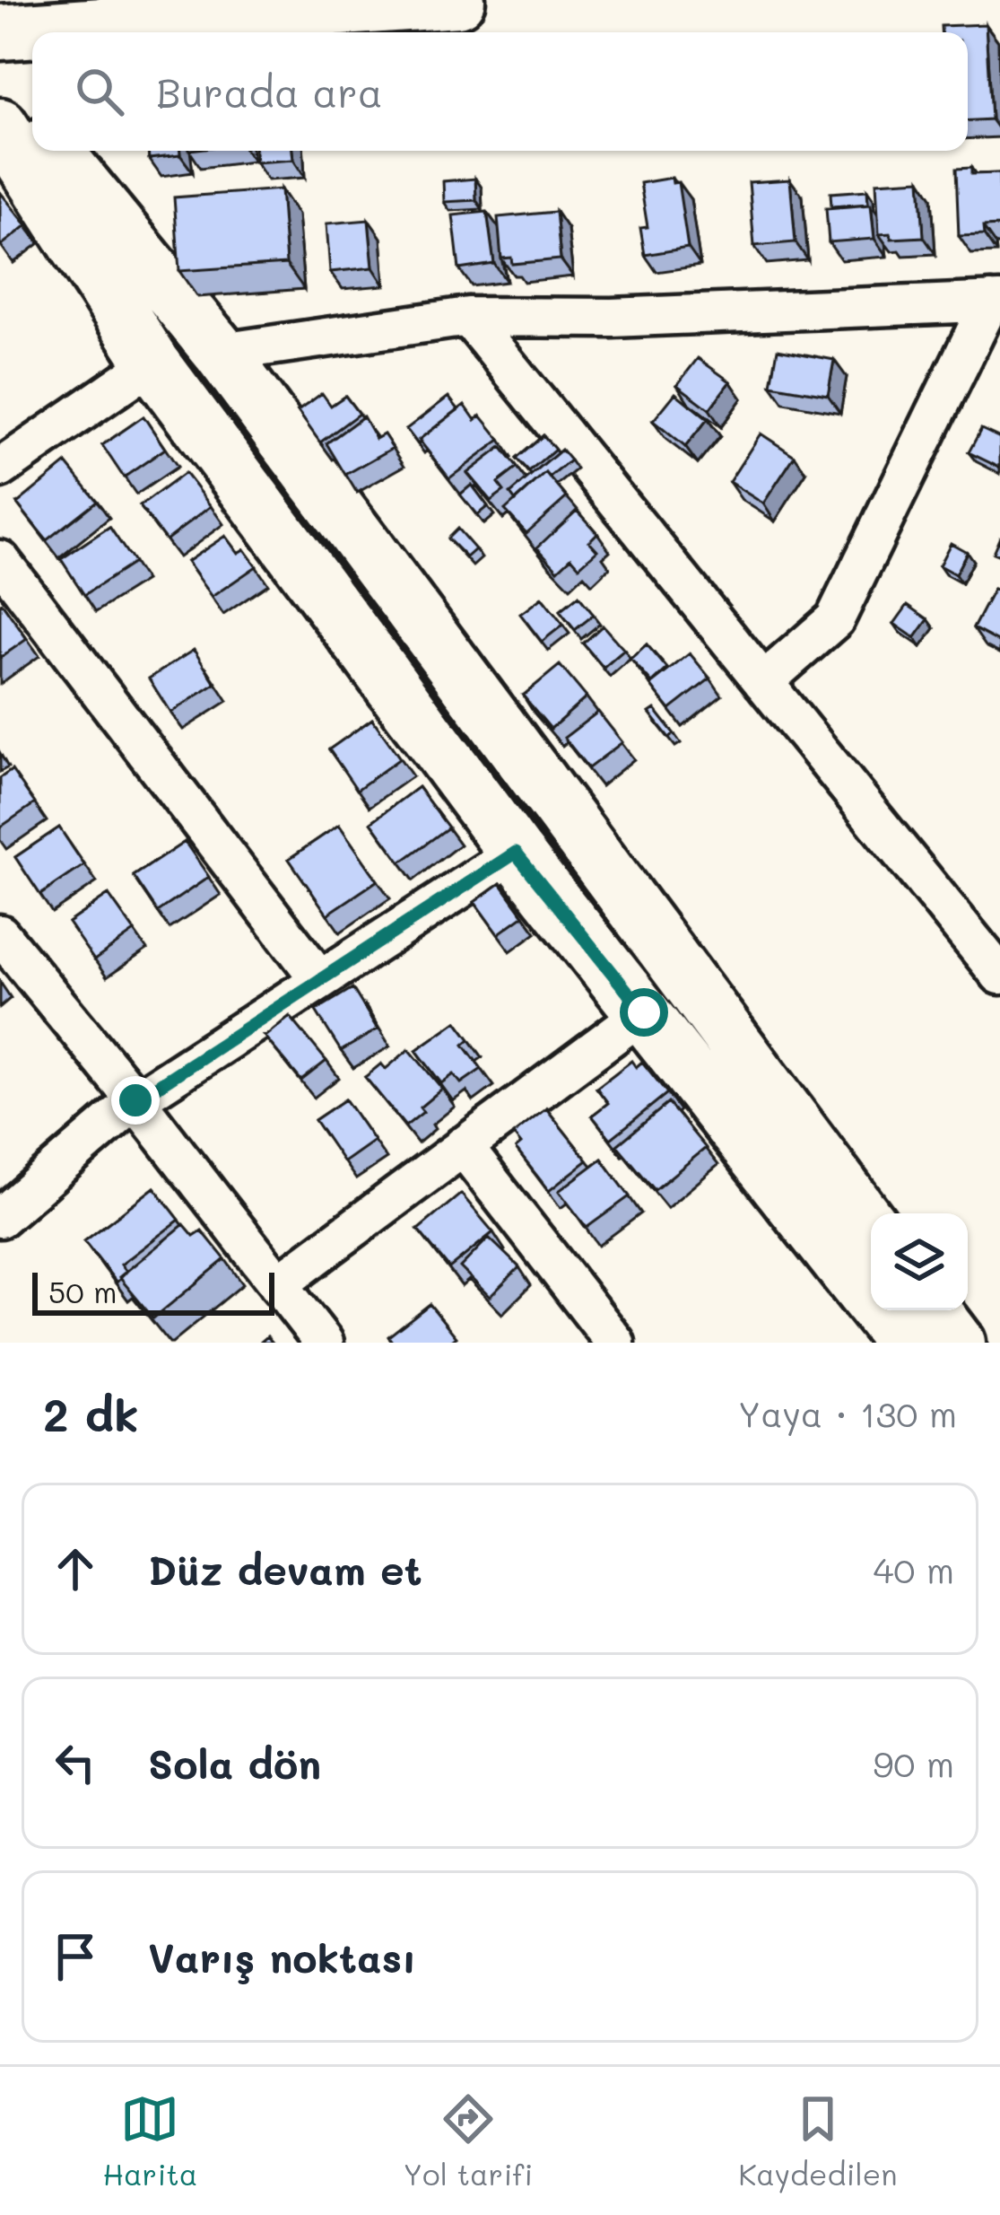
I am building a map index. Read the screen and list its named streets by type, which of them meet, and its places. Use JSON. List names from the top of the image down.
{
  "scale_bar": "50 m",
  "page": {
    "search": "Burada ara",
    "scale": "50 m",
    "heading": ["2 dk", "Yaya · 130 m"],
    "list": [
      ["Düz devam et", "40 m"],
      ["Sola dön", "90 m"],
      "Varış noktası"
    ],
    "nav": ["Harita", "Yol tarifi", "Kaydedilen"]
  }
}
